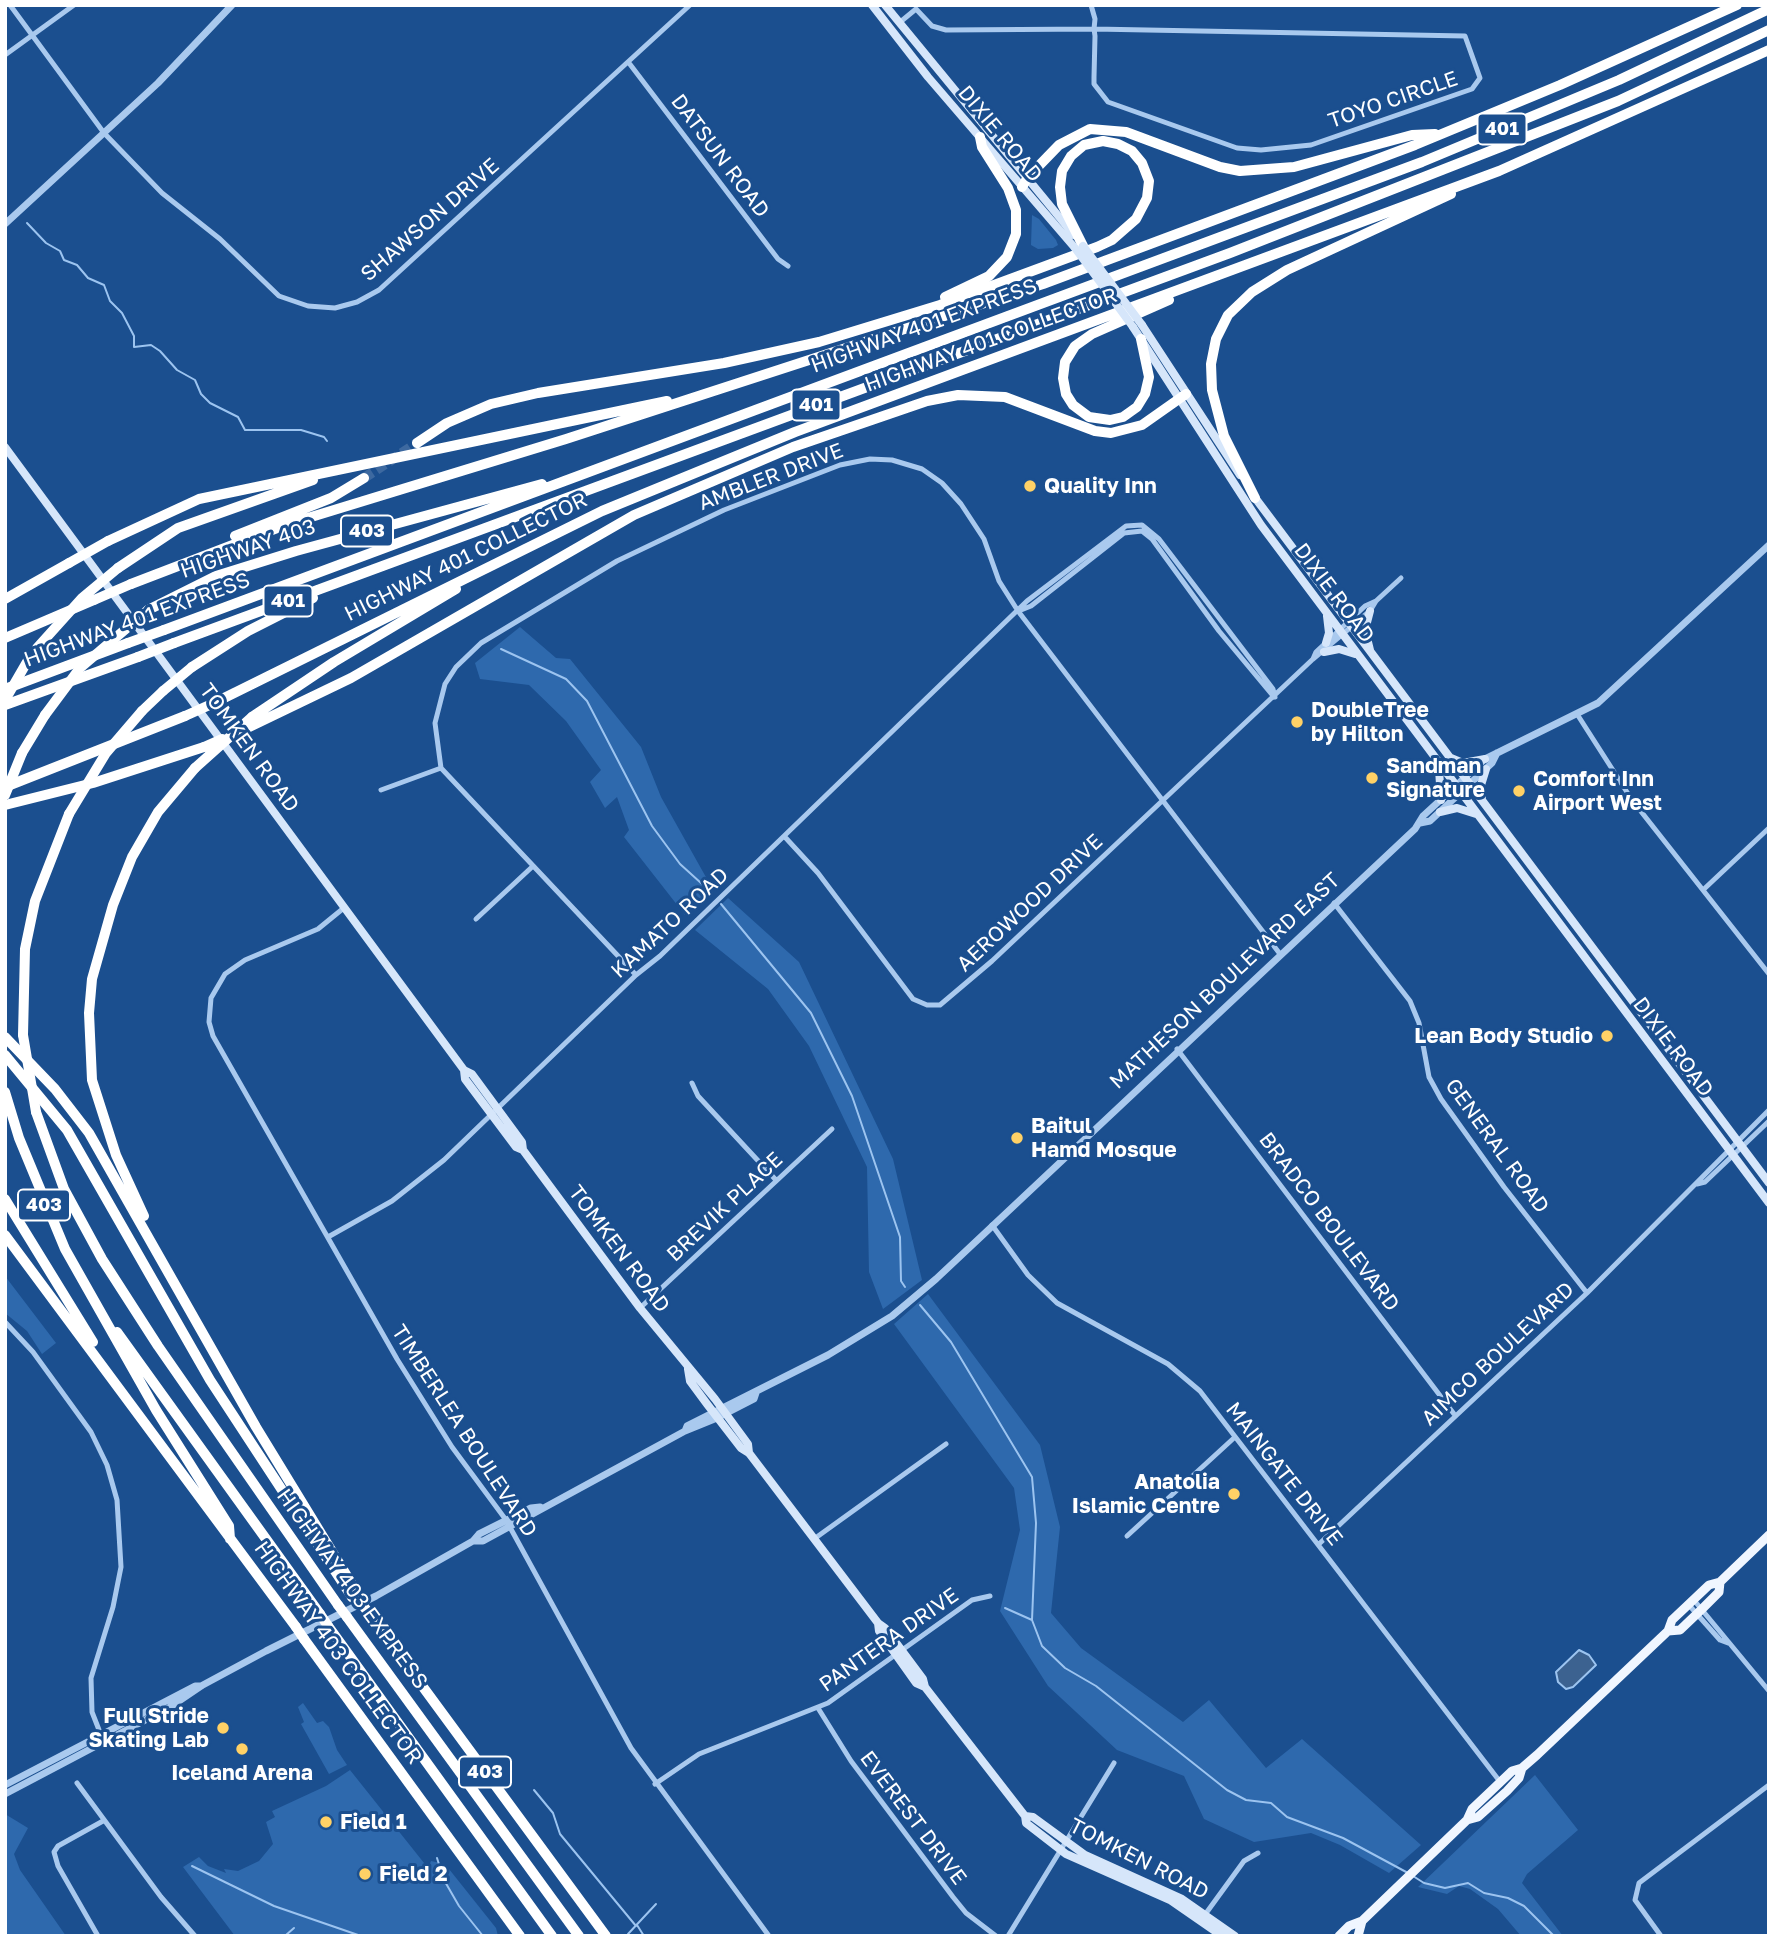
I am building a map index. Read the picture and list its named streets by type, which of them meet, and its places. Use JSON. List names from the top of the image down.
{
  "streets": {
    "highway": [
      "401",
      "HIGHWAY 401 EXPRESS",
      "HIGHWAY 401 COLLECTOR",
      "403",
      "HIGHWAY 403",
      "HIGHWAY 403 EXPRESS",
      "HIGHWAY 403 COLLECTOR"
    ],
    "main road": ["DIXIE ROAD", "TOMKEN ROAD"],
    "street": [
      "TOYO CIRCLE",
      "DATSUN ROAD",
      "SHAWSON DRIVE",
      "AMBLER DRIVE",
      "AEROWOOD DRIVE",
      "KAMATO ROAD",
      "MATHESON BOULEVARD EAST",
      "GENERAL ROAD",
      "BREVIK PLACE",
      "BRADCO BOULEVARD",
      "AIMCO BOULEVARD",
      "TIMBERLEA BOULEVARD",
      "MAINGATE DRIVE",
      "PANTERA DRIVE",
      "EVEREST DRIVE"
    ]
  },
  "crossings": [
    ["TOYO CIRCLE", "DIXIE ROAD"],
    ["DIXIE ROAD", "AEROWOOD DRIVE"],
    ["DIXIE ROAD", "MATHESON BOULEVARD EAST"],
    ["DIXIE ROAD", "AIMCO BOULEVARD"],
    ["DATSUN ROAD", "SHAWSON DRIVE"],
    ["HIGHWAY 401 EXPRESS", "HIGHWAY 403"],
    ["HIGHWAY 401 EXPRESS", "HIGHWAY 403 EXPRESS"],
    ["AMBLER DRIVE", "AEROWOOD DRIVE"],
    ["AMBLER DRIVE", "KAMATO ROAD"],
    ["AMBLER DRIVE", "MATHESON BOULEVARD EAST"],
    ["403", "HIGHWAY 403 EXPRESS"],
    ["TOMKEN ROAD", "KAMATO ROAD"],
    ["TOMKEN ROAD", "MATHESON BOULEVARD EAST"],
    ["TOMKEN ROAD", "BREVIK PLACE"],
    ["TOMKEN ROAD", "TIMBERLEA BOULEVARD"],
    ["TOMKEN ROAD", "PANTERA DRIVE"],
    ["AEROWOOD DRIVE", "KAMATO ROAD"],
    ["KAMATO ROAD", "TIMBERLEA BOULEVARD"],
    ["MATHESON BOULEVARD EAST", "GENERAL ROAD"],
    ["MATHESON BOULEVARD EAST", "BRADCO BOULEVARD"],
    ["MATHESON BOULEVARD EAST", "TIMBERLEA BOULEVARD"],
    ["MATHESON BOULEVARD EAST", "MAINGATE DRIVE"],
    ["GENERAL ROAD", "AIMCO BOULEVARD"],
    ["BRADCO BOULEVARD", "AIMCO BOULEVARD"],
    ["AIMCO BOULEVARD", "MAINGATE DRIVE"],
    ["TIMBERLEA BOULEVARD", "PANTERA DRIVE"],
    ["PANTERA DRIVE", "EVEREST DRIVE"]
  ],
  "places": [
    "Quality Inn",
    "DoubleTree by Hilton",
    "Sandman Signature",
    "Comfort Inn Airport West",
    "Lean Body Studio",
    "Baitul Hamd Mosque",
    "Anatolia Islamic Centre",
    "Full Stride Skating Lab",
    "Iceland Arena",
    "Field 1",
    "Field 2"
  ]
}
